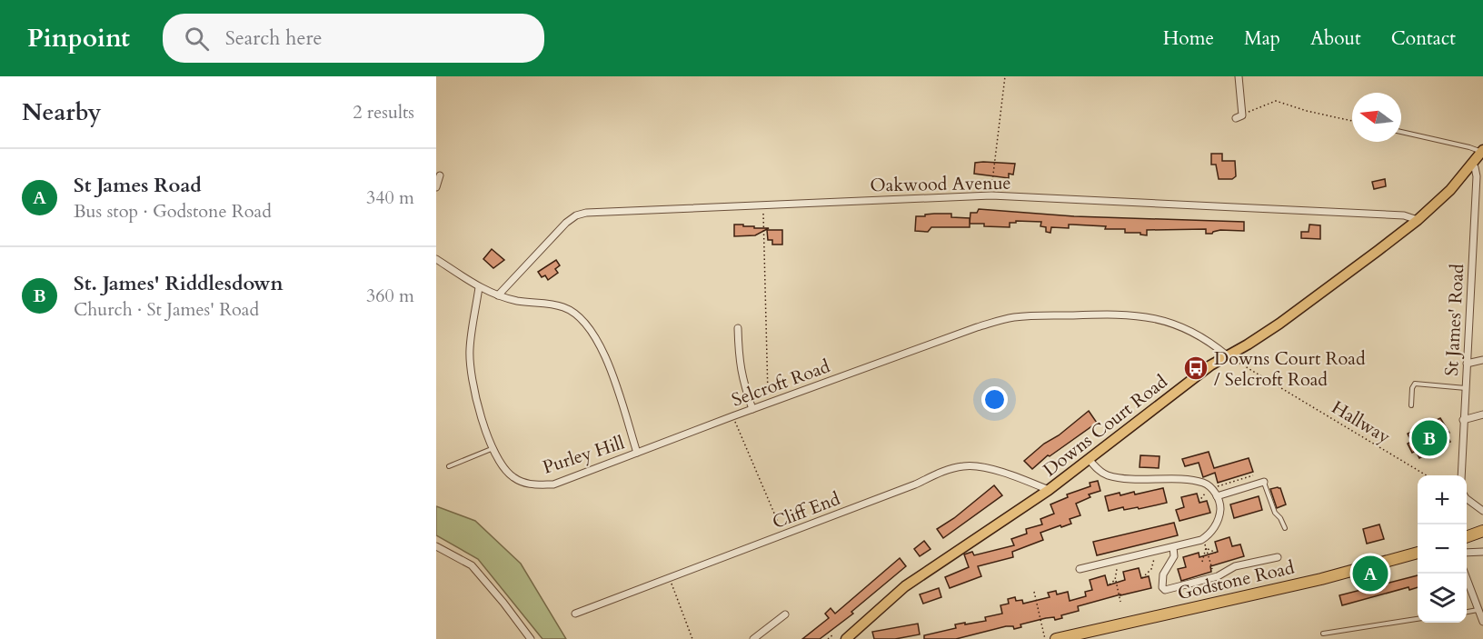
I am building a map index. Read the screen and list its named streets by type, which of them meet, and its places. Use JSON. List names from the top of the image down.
{
  "streets": {
    "highway": ["Godstone Road"],
    "main road": ["Downs Court Road"],
    "street": [
      "Oakwood Avenue",
      "St James' Road",
      "Selcroft Road",
      "Purley Hill",
      "Cliff End"
    ],
    "path": ["Hallway"]
  },
  "crossings": [
    ["Oakwood Avenue", "Downs Court Road"],
    ["St James' Road", "Downs Court Road"],
    ["Selcroft Road", "Hallway"],
    ["Selcroft Road", "Downs Court Road"],
    ["Selcroft Road", "Purley Hill"],
    ["Hallway", "Downs Court Road"],
    ["Downs Court Road", "Cliff End"]
  ],
  "places": {
    "bus stop": ["Downs Court Road / Selcroft Road"]
  },
  "north": "left",
  "page": {
    "header": "Pinpoint",
    "search": "Search here",
    "nav": [
      "Home",
      "Map",
      "About",
      "Contact"
    ],
    "heading": ["Nearby", "2 results"],
    "list": [
      {
        "mark": "A",
        "name": "St James Road",
        "note": "Bus stop · Godstone Road",
        "value": "340 m"
      },
      {
        "mark": "B",
        "name": "St. James' Riddlesdown",
        "note": "Church · St James' Road",
        "value": "360 m"
      }
    ],
    "pins": ["B", "A"],
    "map_buttons": ["+", "−"]
  }
}
